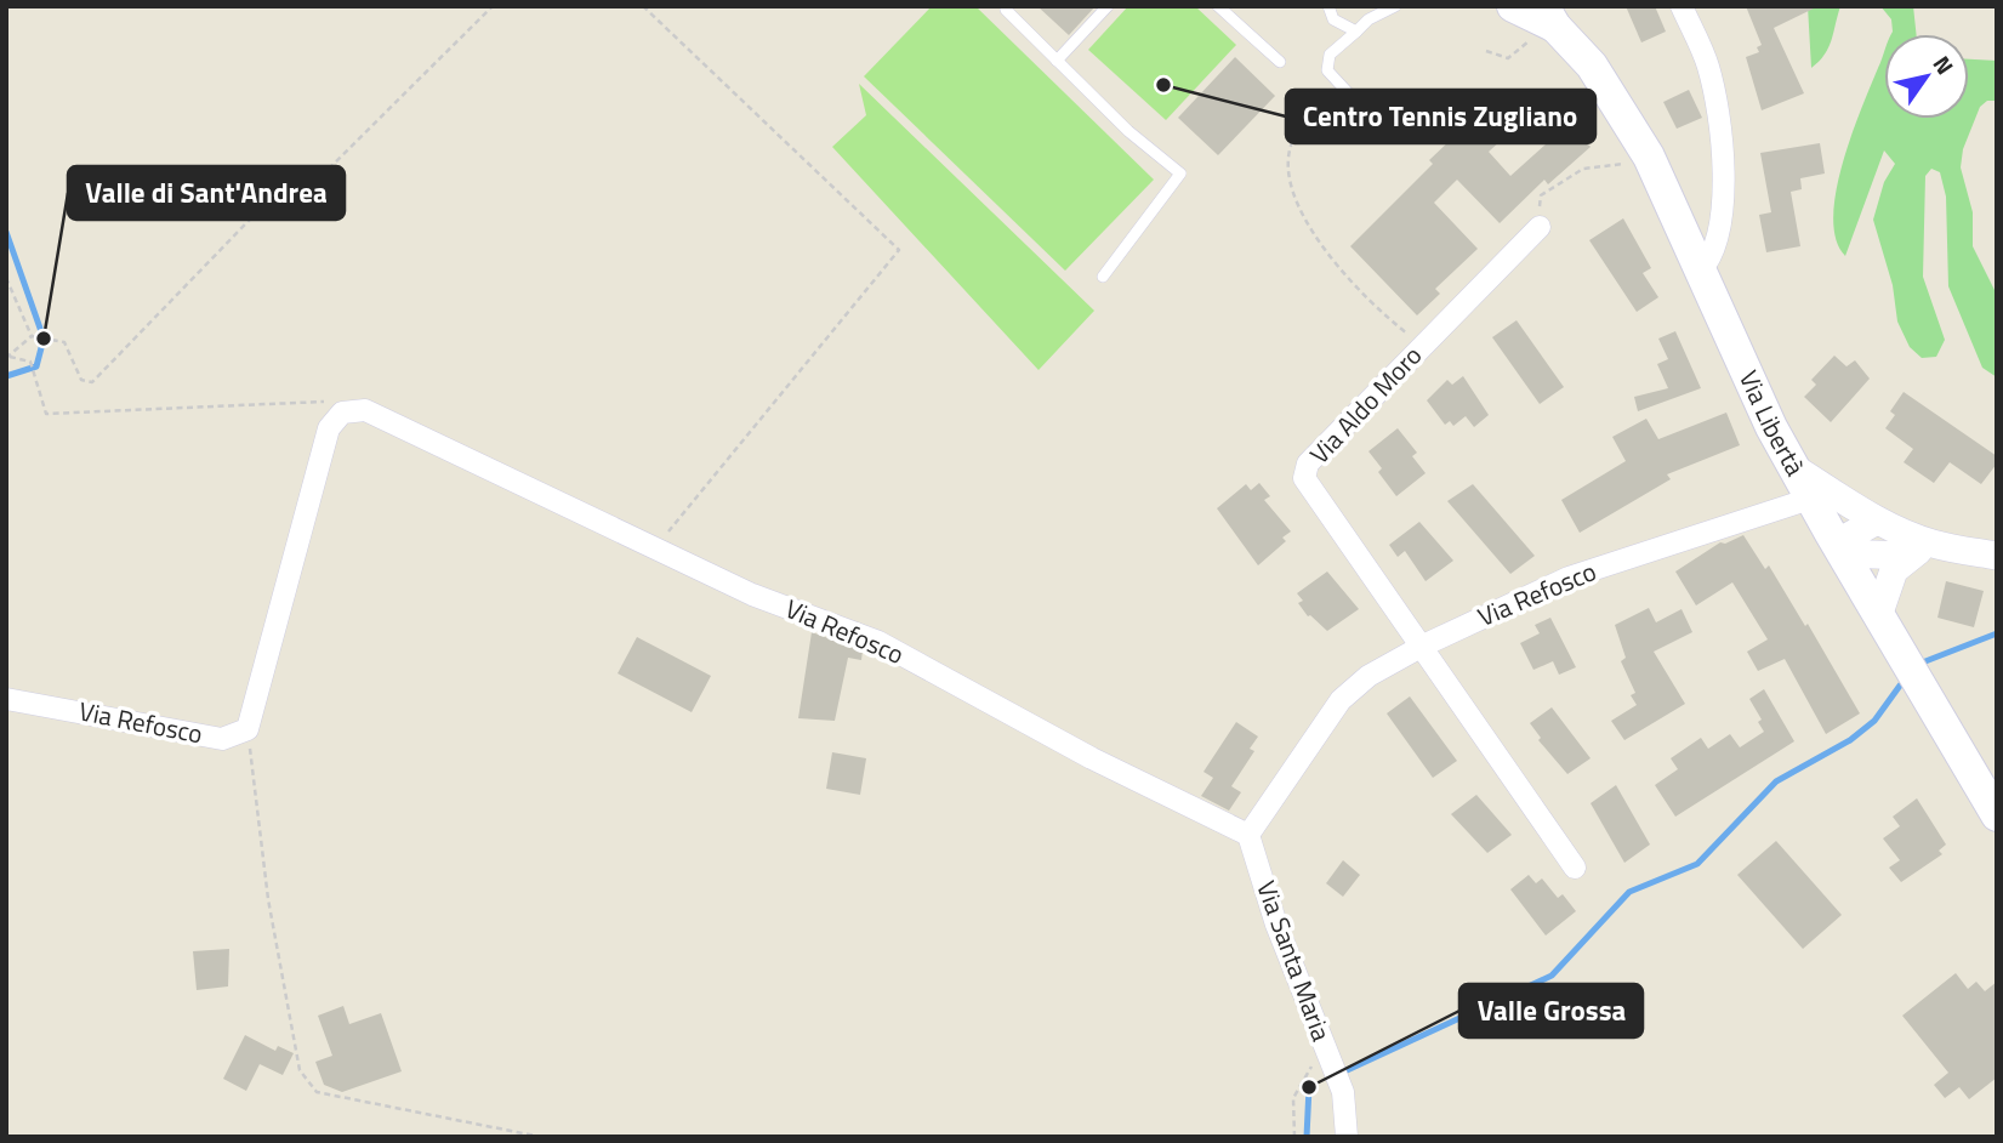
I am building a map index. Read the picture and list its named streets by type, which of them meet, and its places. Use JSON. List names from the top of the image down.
{
  "streets": {
    "main road": ["Via Libertà"],
    "street": ["Via Aldo Moro", "Via Refosco", "Via Santa Maria"]
  },
  "crossings": [
    ["Via Aldo Moro", "Via Refosco"],
    ["Via Libertà", "Via Refosco"],
    ["Via Refosco", "Via Santa Maria"]
  ],
  "places": ["Centro Tennis Zugliano", "Valle di Sant'Andrea", "Valle Grossa"],
  "north": "top right"
}
